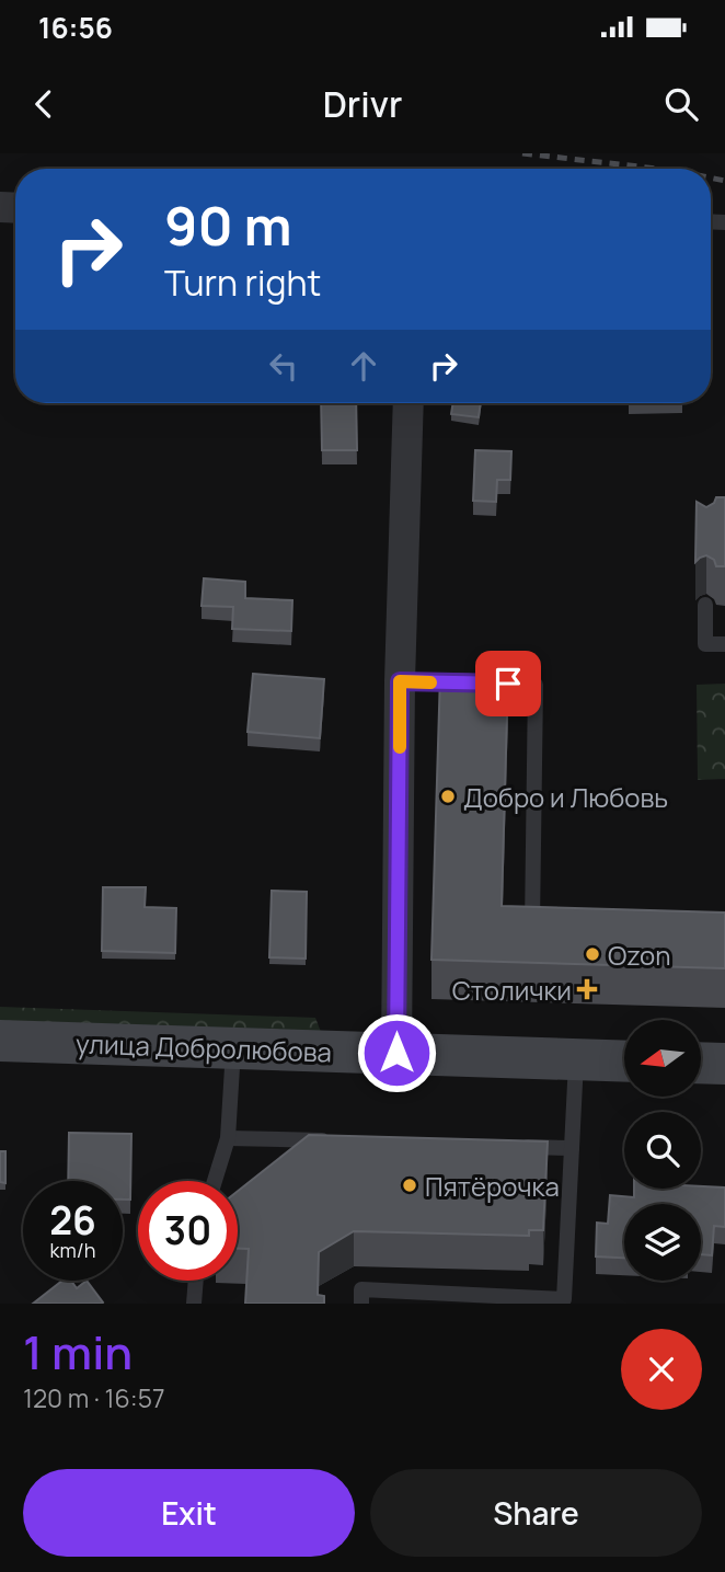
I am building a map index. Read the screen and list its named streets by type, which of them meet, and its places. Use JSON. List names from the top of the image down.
{
  "streets": {
    "street": ["улица Добролюбова"]
  },
  "places": {
    "other": ["Добро и Любовь", "Ozon", "Пятёрочка"],
    "health": ["Столички"]
  },
  "north": "left",
  "page": {
    "status": "16:56",
    "header": "Drivr",
    "turn": ["90 m", "Turn right"],
    "speed": "26 km/h",
    "limit": "30",
    "heading": ["1 min", "120 m · 16:57"],
    "buttons": ["Exit", "Share"]
  }
}
